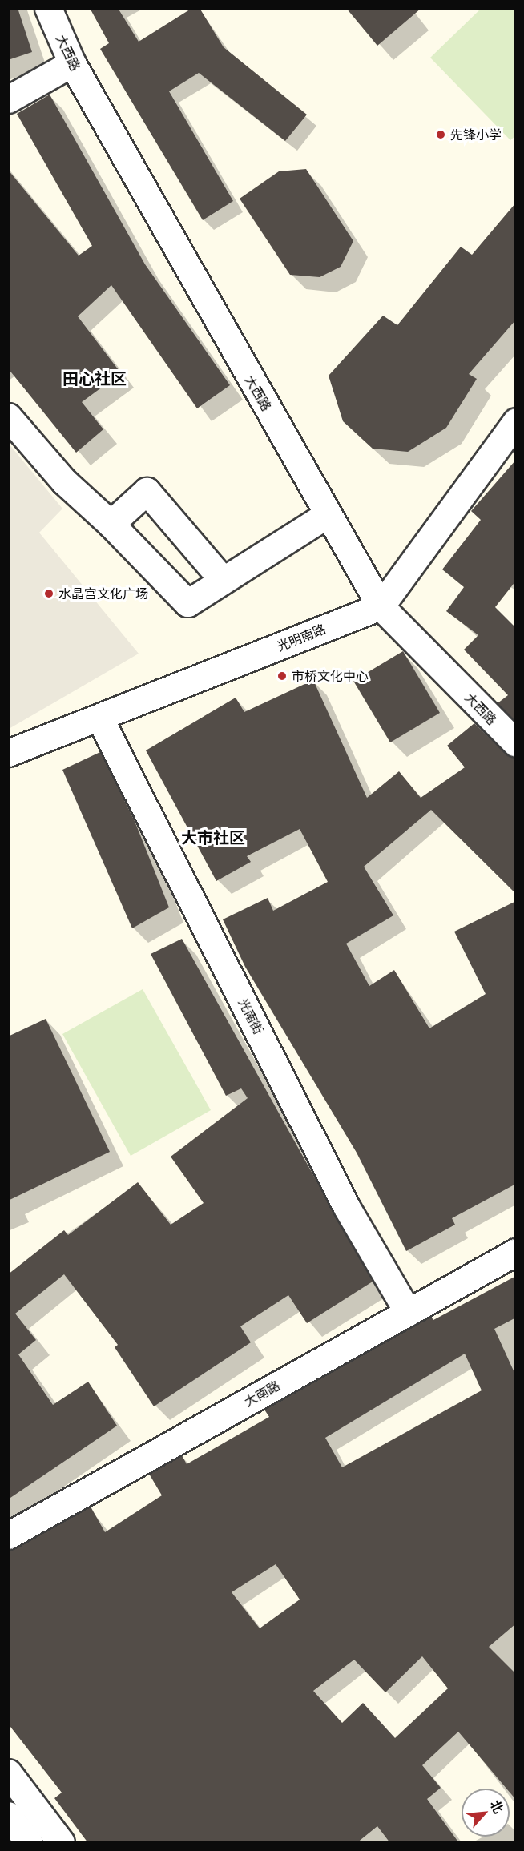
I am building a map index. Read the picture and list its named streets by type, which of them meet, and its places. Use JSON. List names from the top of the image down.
{
  "streets": {
    "street": [
      "大西路",
      "光明南路",
      "光南街",
      "大南路"
    ]
  },
  "crossings": [
    ["大西路", "光明南路"],
    ["光明南路", "光南街"],
    ["光南街", "大南路"]
  ],
  "districts": ["田心社区", "大市社区"],
  "places": ["先锋小学", "水晶宫文化广场", "市桥文化中心"],
  "north": "top right"
}
